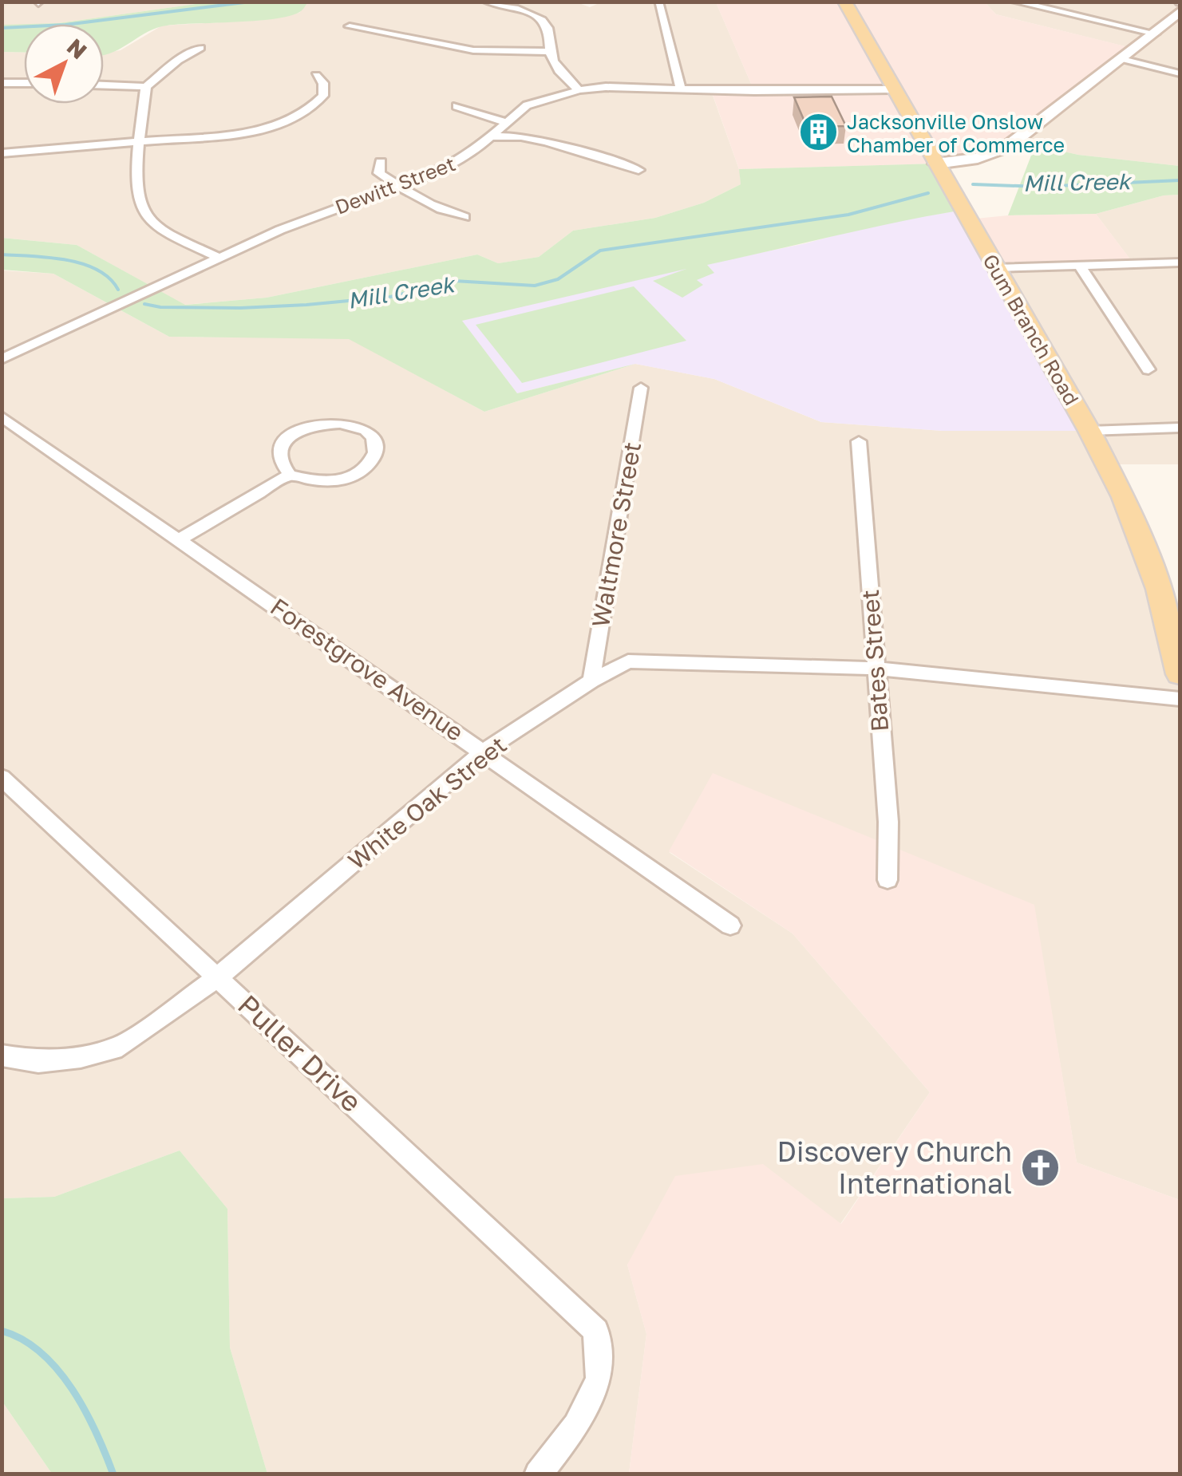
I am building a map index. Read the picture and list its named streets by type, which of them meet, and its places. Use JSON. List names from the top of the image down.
{
  "streets": {
    "main road": ["Gum Branch Road"],
    "street": [
      "Dewitt Street",
      "Waltmore Street",
      "Bates Street",
      "Forestgrove Avenue",
      "White Oak Street",
      "Puller Drive"
    ]
  },
  "crossings": [
    ["Dewitt Street", "Gum Branch Road"],
    ["Waltmore Street", "White Oak Street"],
    ["Bates Street", "White Oak Street"],
    ["Forestgrove Avenue", "White Oak Street"],
    ["White Oak Street", "Puller Drive"]
  ],
  "water": ["Mill Creek"],
  "places": {
    "building": ["Jacksonville Onslow Chamber of Commerce"],
    "church": ["Discovery Church International"]
  },
  "north": "top right"
}
